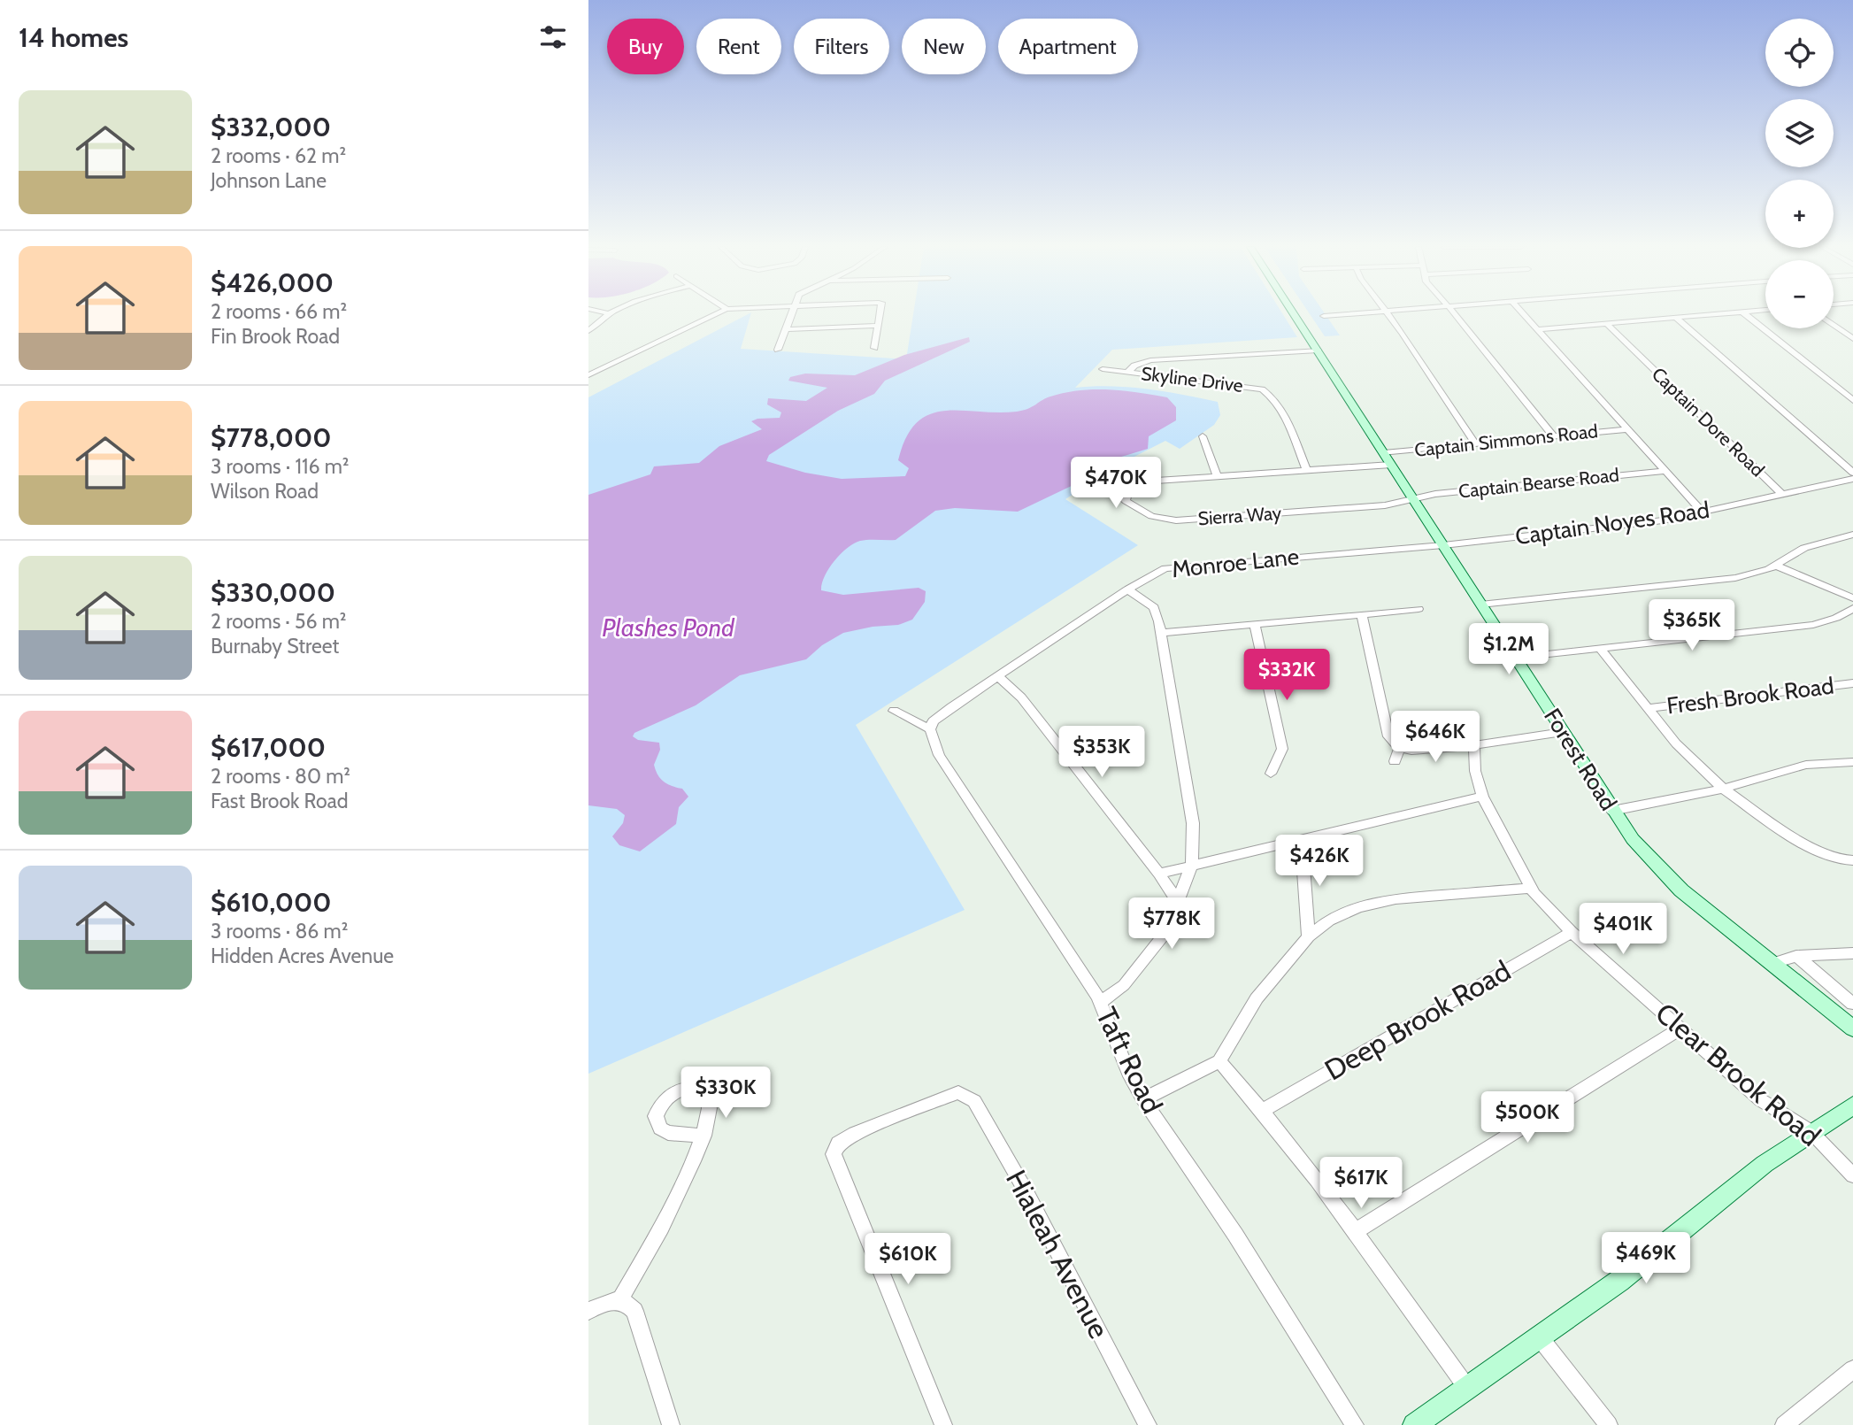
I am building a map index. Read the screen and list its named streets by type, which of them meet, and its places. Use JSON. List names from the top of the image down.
{
  "streets": {
    "main road": ["Forest Road"],
    "street": [
      "Skyline Drive",
      "Captain Dore Road",
      "Captain Simmons Road",
      "Captain Bearse Road",
      "Sierra Way",
      "Captain Noyes Road",
      "Monroe Lane",
      "Fresh Brook Road",
      "Deep Brook Road",
      "Taft Road",
      "Clear Brook Road",
      "Hialeah Avenue"
    ]
  },
  "crossings": [
    ["Skyline Drive", "Sierra Way"],
    ["Captain Dore Road", "Captain Noyes Road"],
    ["Captain Simmons Road", "Sierra Way"],
    ["Captain Simmons Road", "Forest Road"],
    ["Captain Bearse Road", "Sierra Way"],
    ["Captain Bearse Road", "Forest Road"],
    ["Sierra Way", "Forest Road"],
    ["Captain Noyes Road", "Monroe Lane"],
    ["Captain Noyes Road", "Forest Road"],
    ["Monroe Lane", "Forest Road"],
    ["Monroe Lane", "Taft Road"],
    ["Deep Brook Road", "Clear Brook Road"]
  ],
  "water": ["Plashes Pond"],
  "page": {
    "heading": "14 homes",
    "map_buttons": ["+", "−"],
    "chip": [
      "Buy",
      "Rent",
      "Filters",
      "New",
      "Apartment"
    ],
    "list": [
      {
        "name": "$332,000",
        "note": "2 rooms · 62 m² · Johnson Lane"
      },
      {
        "name": "$426,000",
        "note": "2 rooms · 66 m² · Fin Brook Road"
      },
      {
        "name": "$778,000",
        "note": "3 rooms · 116 m² · Wilson Road"
      },
      {
        "name": "$330,000",
        "note": "2 rooms · 56 m² · Burnaby Street"
      },
      {
        "name": "$617,000",
        "note": "2 rooms · 80 m² · Fast Brook Road"
      },
      {
        "name": "$610,000",
        "note": "3 rooms · 86 m² · Hidden Acres Avenue"
      }
    ],
    "price": [
      "$470K",
      "$365K",
      "$1.2M",
      "$332K",
      "$646K",
      "$353K",
      "$426K",
      "$778K",
      "$401K",
      "$330K",
      "$500K",
      "$617K",
      "$469K",
      "$610K"
    ]
  }
}
